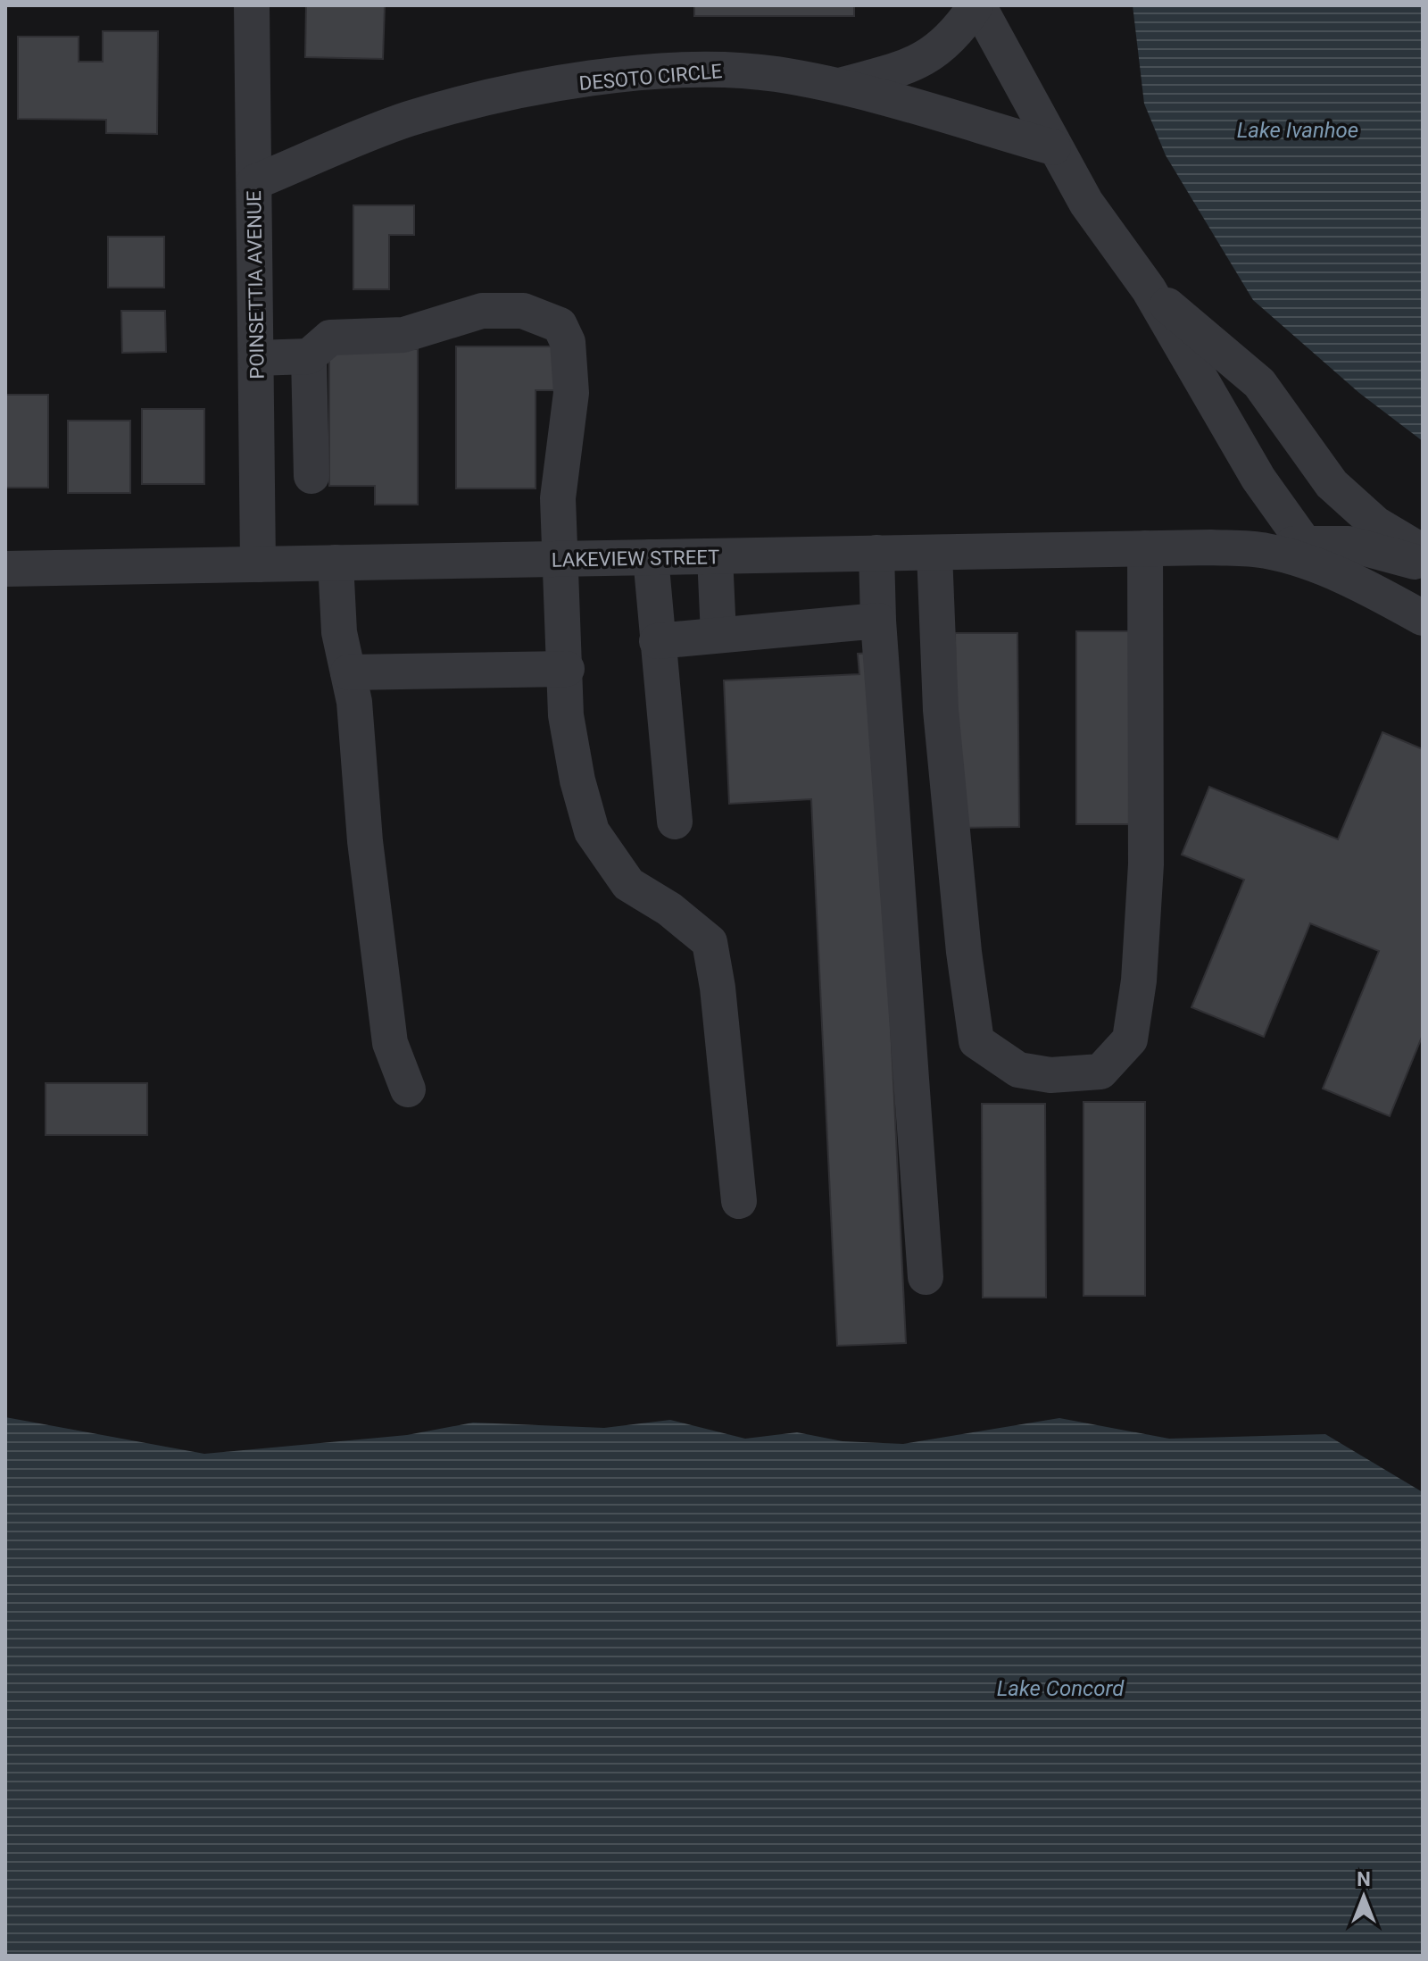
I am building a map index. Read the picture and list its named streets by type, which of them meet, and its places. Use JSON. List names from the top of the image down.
{
  "streets": {
    "street": ["DESOTO CIRCLE", "POINSETTIA AVENUE", "LAKEVIEW STREET"]
  },
  "crossings": [
    ["DESOTO CIRCLE", "POINSETTIA AVENUE"],
    ["POINSETTIA AVENUE", "LAKEVIEW STREET"]
  ],
  "water": ["Lake Ivanhoe", "Lake Concord"],
  "north": "top"
}
